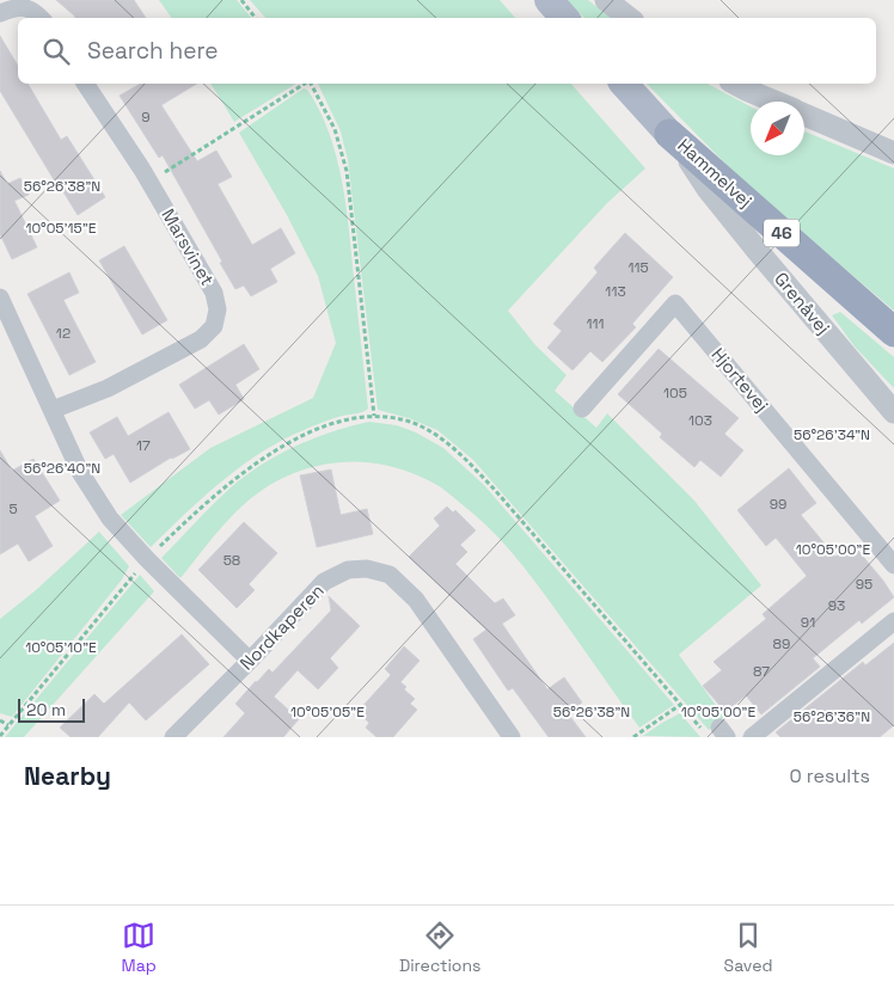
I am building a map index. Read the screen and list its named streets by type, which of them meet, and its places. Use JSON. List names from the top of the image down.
{
  "streets": {
    "highway": ["Hammelvej", "46"],
    "main road": ["Grenåvej"],
    "street": ["Marsvinet", "Hjortevej", "Nordkaperen"]
  },
  "crossings": [
    ["Hammelvej", "Grenåvej"]
  ],
  "house_numbers": [
    "9",
    "115",
    "113",
    "111",
    "12",
    "105",
    "103",
    "17",
    "99",
    "5",
    "58",
    "95",
    "93",
    "91",
    "89",
    "87"
  ],
  "scale_bar": "20 m",
  "north": "bottom left",
  "page": {
    "search": "Search here",
    "scale": "20 m",
    "heading": ["Nearby", "0 results"],
    "nav": ["Map", "Directions", "Saved"]
  },
  "coordinates": [
    "56°26'38\"N",
    "10°05'15\"E",
    "56°26'34\"N",
    "56°26'40\"N",
    "10°05'00\"E",
    "10°05'10\"E",
    "10°05'05\"E",
    "56°26'36\"N"
  ]
}
